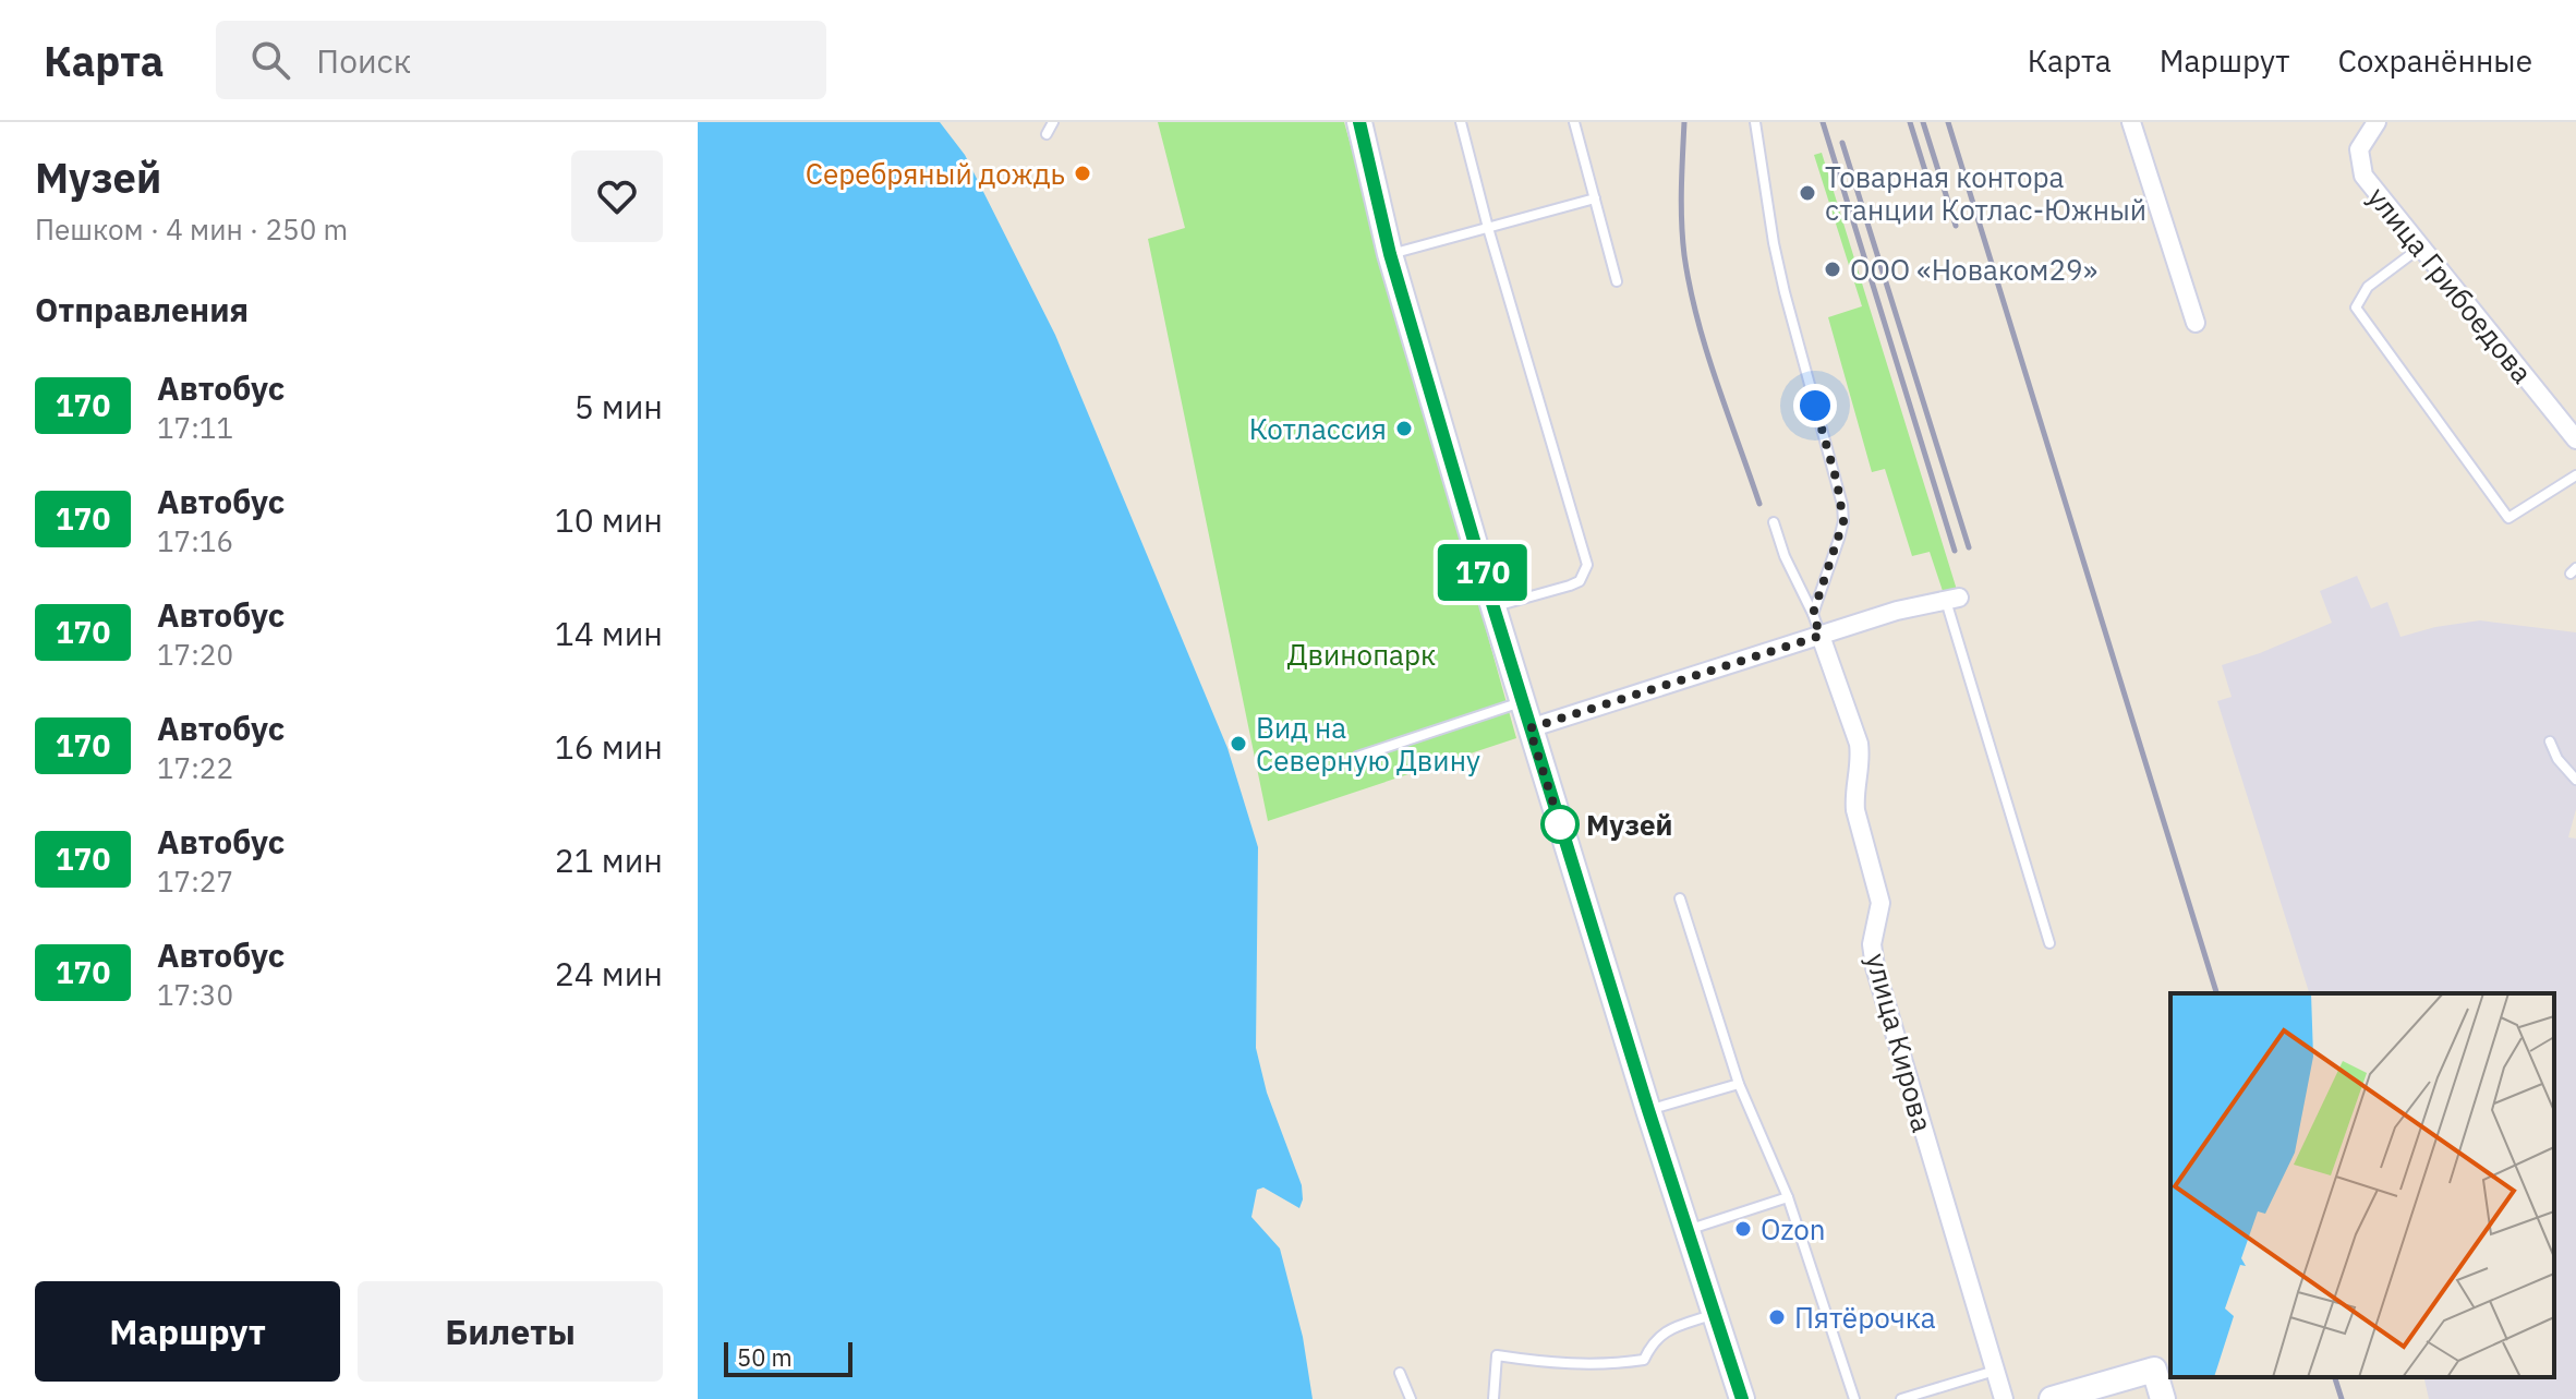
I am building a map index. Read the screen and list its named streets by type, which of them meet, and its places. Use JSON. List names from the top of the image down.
{
  "streets": {
    "street": ["улица Грибоедова", "улица Кирова"]
  },
  "parks": ["Двинопарк"],
  "places": [
    "Серебряный дождь",
    "Товарная контора станции Котлас-Южный",
    "ООО «Новаком29»",
    "Котлассия",
    "Вид на Северную Двину",
    "Музей",
    "Ozon",
    "Пятёрочка"
  ],
  "lines": ["bus line 170"],
  "scale_bar": "50 m",
  "page": {
    "header": "Карта",
    "search": "Поиск",
    "nav": ["Карта", "Маршрут", "Сохранённые"],
    "heading": [
      ["Музей", "Пешком · 4 мин · 250 m"],
      "Отправления"
    ],
    "on_map": "170",
    "list": [
      {
        "mark": "170",
        "name": "Автобус",
        "note": "17:11",
        "value": "5 мин"
      },
      {
        "mark": "170",
        "name": "Автобус",
        "note": "17:16",
        "value": "10 мин"
      },
      {
        "mark": "170",
        "name": "Автобус",
        "note": "17:20",
        "value": "14 мин"
      },
      {
        "mark": "170",
        "name": "Автобус",
        "note": "17:22",
        "value": "16 мин"
      },
      {
        "mark": "170",
        "name": "Автобус",
        "note": "17:27",
        "value": "21 мин"
      },
      {
        "mark": "170",
        "name": "Автобус",
        "note": "17:30",
        "value": "24 мин"
      }
    ],
    "buttons": ["Маршрут", "Билеты"],
    "scale": "50 m"
  }
}
